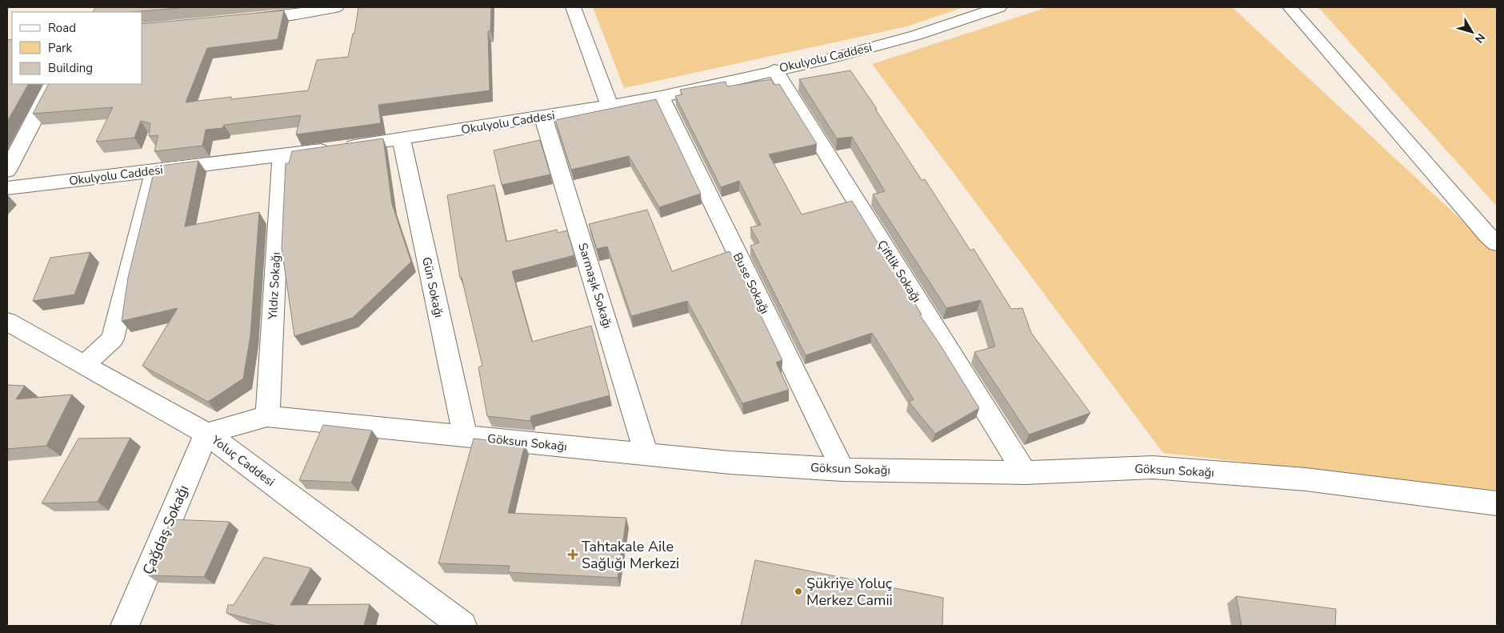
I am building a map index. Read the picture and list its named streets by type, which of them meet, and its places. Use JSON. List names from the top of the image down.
{
  "streets": {
    "street": [
      "Okulyolu Caddesi",
      "Çiftlik Sokağı",
      "Buse Sokağı",
      "Yıldız Sokağı",
      "Sarmaşık Sokağı",
      "Gün Sokağı",
      "Göksun Sokağı",
      "Yoluç Caddesi",
      "Çağdaş Sokağı"
    ]
  },
  "crossings": [
    ["Okulyolu Caddesi", "Çiftlik Sokağı"],
    ["Okulyolu Caddesi", "Buse Sokağı"],
    ["Okulyolu Caddesi", "Yıldız Sokağı"],
    ["Okulyolu Caddesi", "Sarmaşık Sokağı"],
    ["Okulyolu Caddesi", "Gün Sokağı"],
    ["Çiftlik Sokağı", "Göksun Sokağı"],
    ["Buse Sokağı", "Göksun Sokağı"],
    ["Yıldız Sokağı", "Göksun Sokağı"],
    ["Sarmaşık Sokağı", "Göksun Sokağı"],
    ["Gün Sokağı", "Göksun Sokağı"],
    ["Göksun Sokağı", "Yoluç Caddesi"],
    ["Göksun Sokağı", "Çağdaş Sokağı"],
    ["Yoluç Caddesi", "Çağdaş Sokağı"]
  ],
  "places": {
    "health": ["Tahtakale Aile Sağlığı Merkezi"],
    "other": ["Şükriye Yoluç Merkez Camii"]
  },
  "legend": ["Road", "Park", "Building"],
  "north": "bottom right"
}
